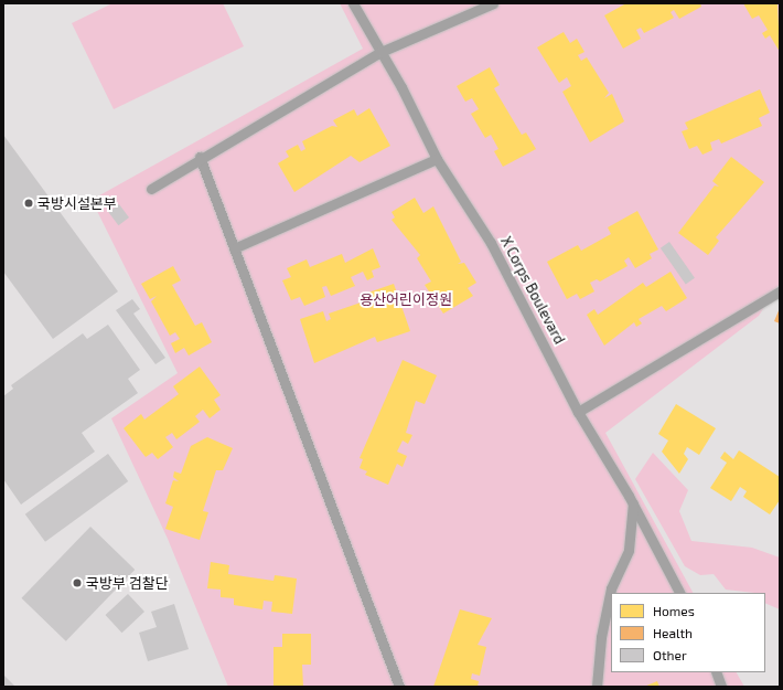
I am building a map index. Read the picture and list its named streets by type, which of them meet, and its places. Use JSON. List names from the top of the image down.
{
  "streets": {
    "lane": ["X Corps Boulevard"]
  },
  "parks": ["용산어린이정원"],
  "places": ["국방시설본부", "국방부 검찰단"],
  "legend": ["Homes", "Health", "Other"]
}
